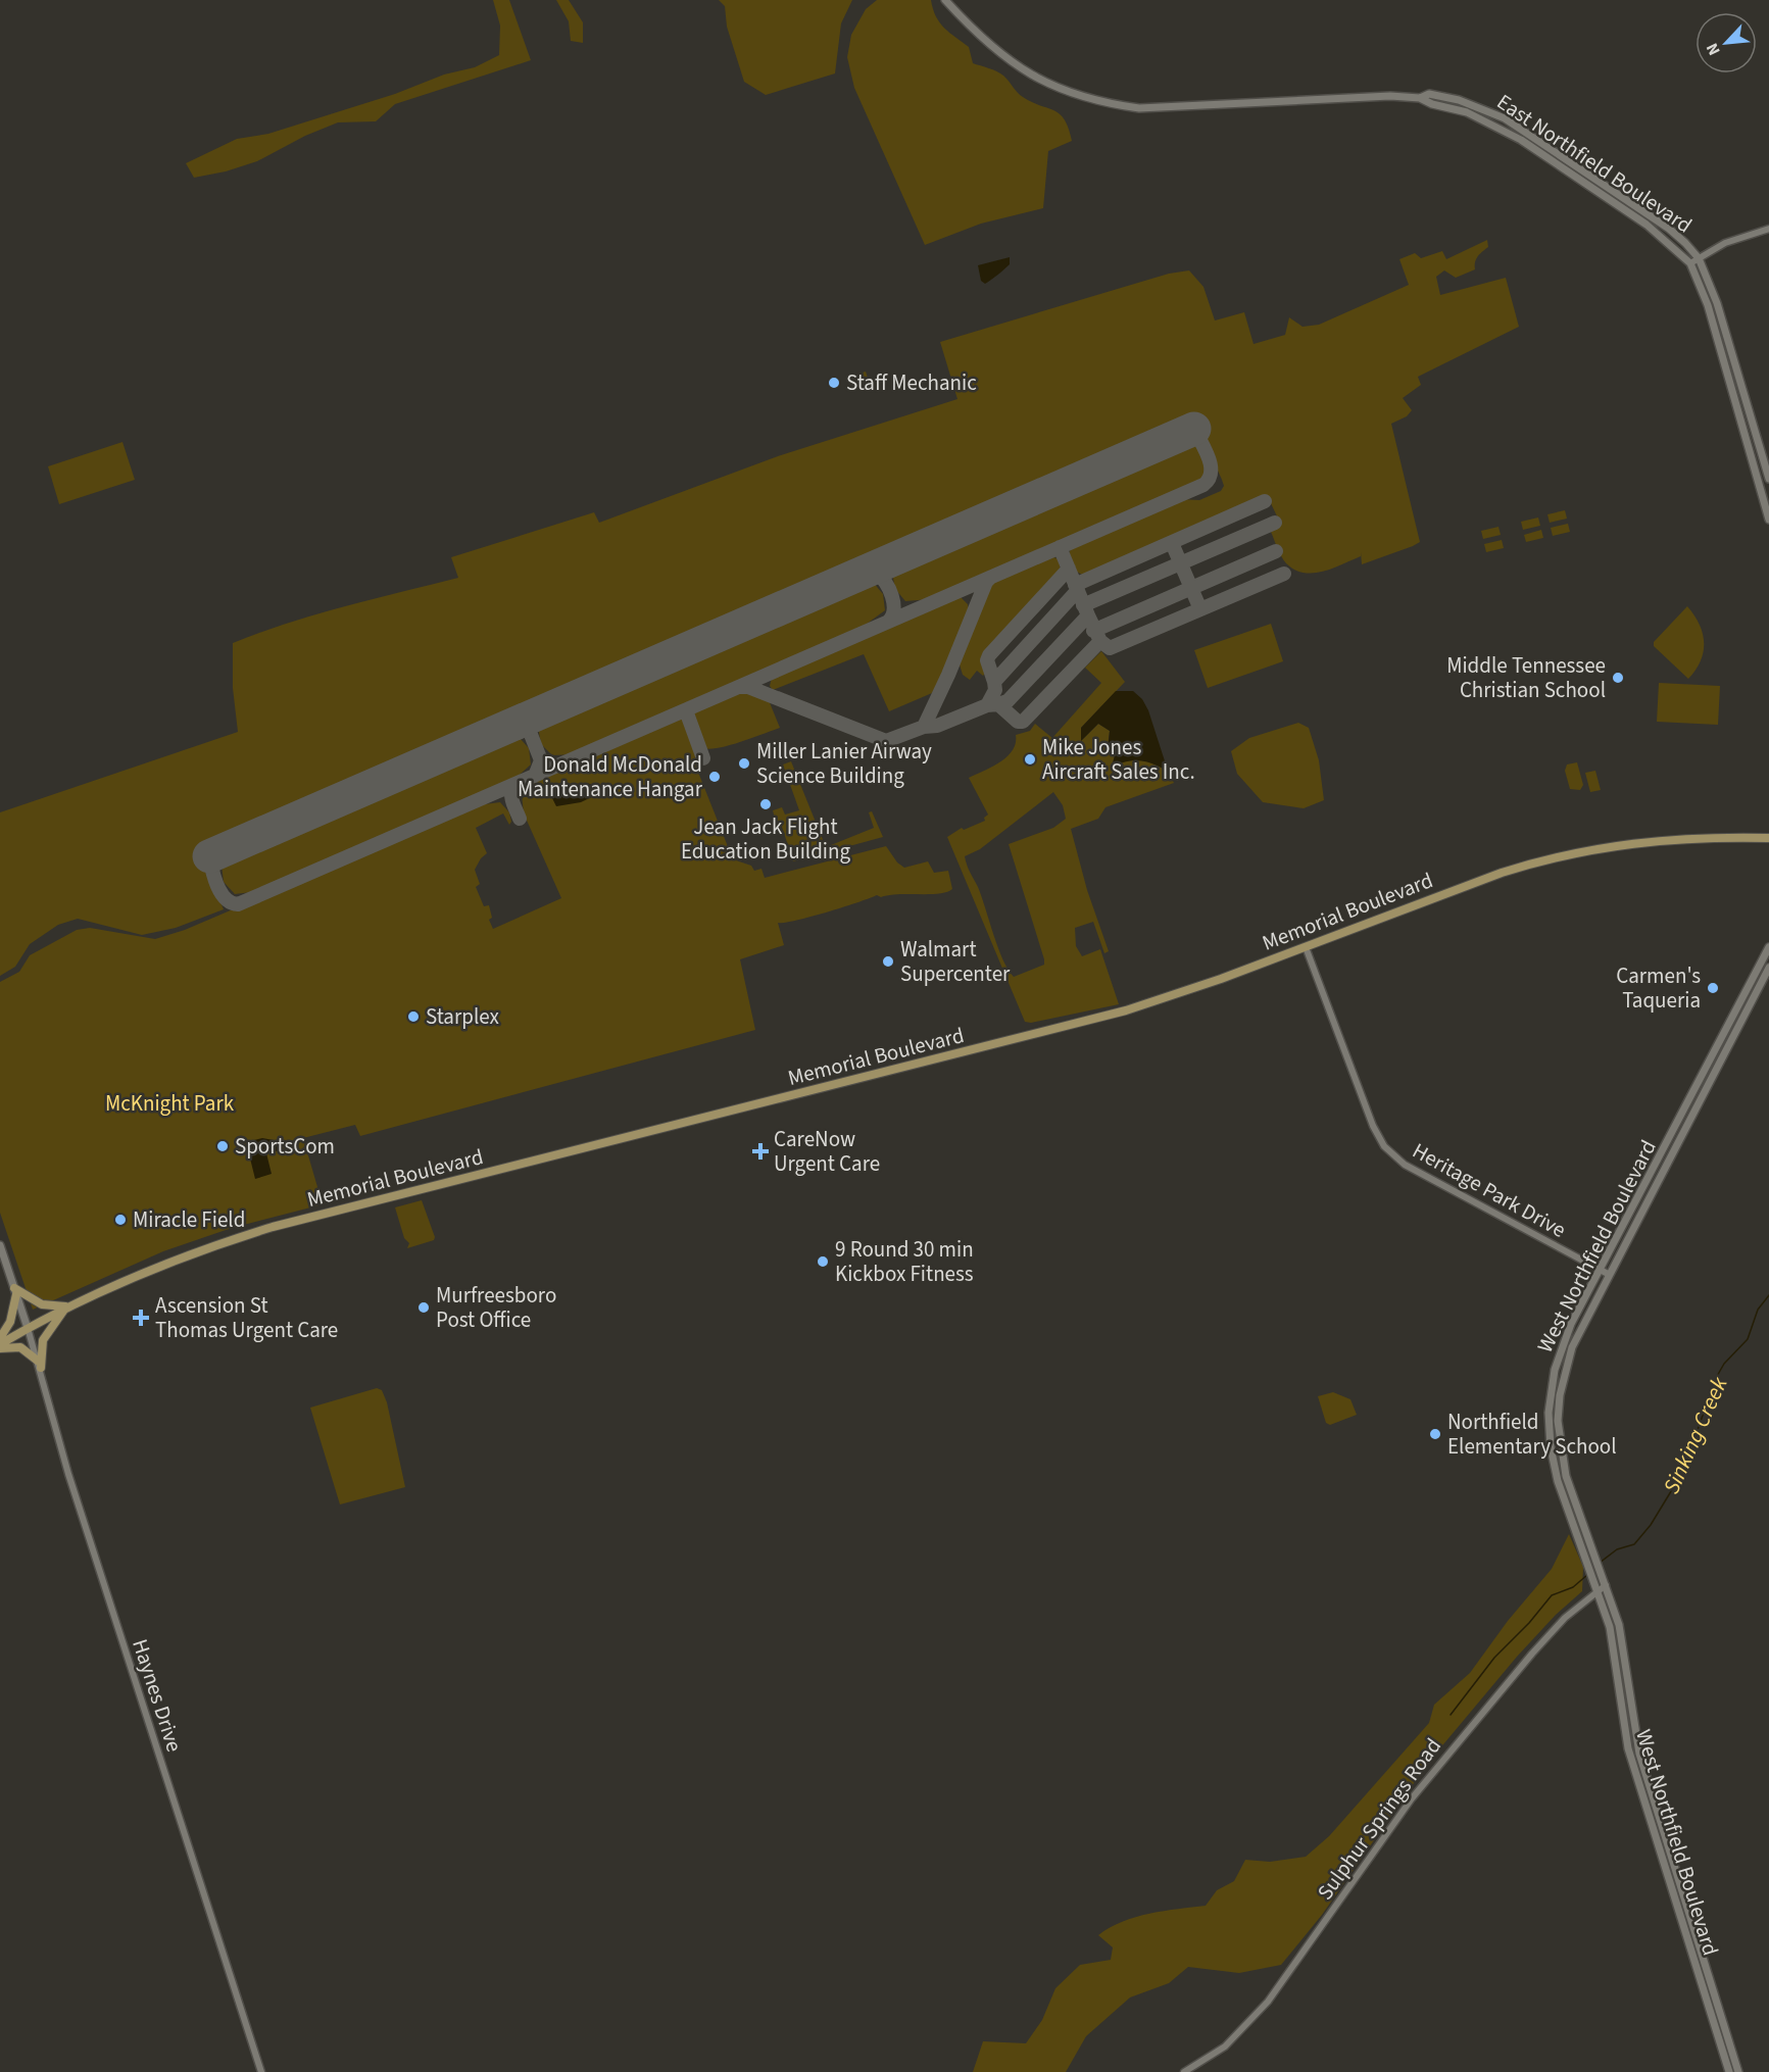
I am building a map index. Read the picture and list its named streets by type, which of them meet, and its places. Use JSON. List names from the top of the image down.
{
  "streets": {
    "main road": ["East Northfield Boulevard", "Memorial Boulevard", "West Northfield Boulevard"],
    "street": ["Heritage Park Drive", "Haynes Drive", "Sulphur Springs Road"]
  },
  "crossings": [
    ["Memorial Boulevard", "Heritage Park Drive"],
    ["Memorial Boulevard", "Haynes Drive"],
    ["Heritage Park Drive", "West Northfield Boulevard"],
    ["West Northfield Boulevard", "Sulphur Springs Road"]
  ],
  "water": ["Sinking Creek"],
  "parks": ["McKnight Park"],
  "places": {
    "other": [
      "Staff Mechanic",
      "Middle Tennessee Christian School",
      "Mike Jones Aircraft Sales Inc.",
      "Miller Lanier Airway Science Building",
      "Donald McDonald Maintenance Hangar",
      "Jean Jack Flight Education Building",
      "Walmart Supercenter",
      "Carmen's Taqueria",
      "Starplex",
      "SportsCom",
      "Miracle Field",
      "9 Round 30 min Kickbox Fitness",
      "Murfreesboro Post Office",
      "Northfield Elementary School"
    ],
    "health": ["CareNow Urgent Care", "Ascension St Thomas Urgent Care"]
  },
  "north": "bottom left"
}
